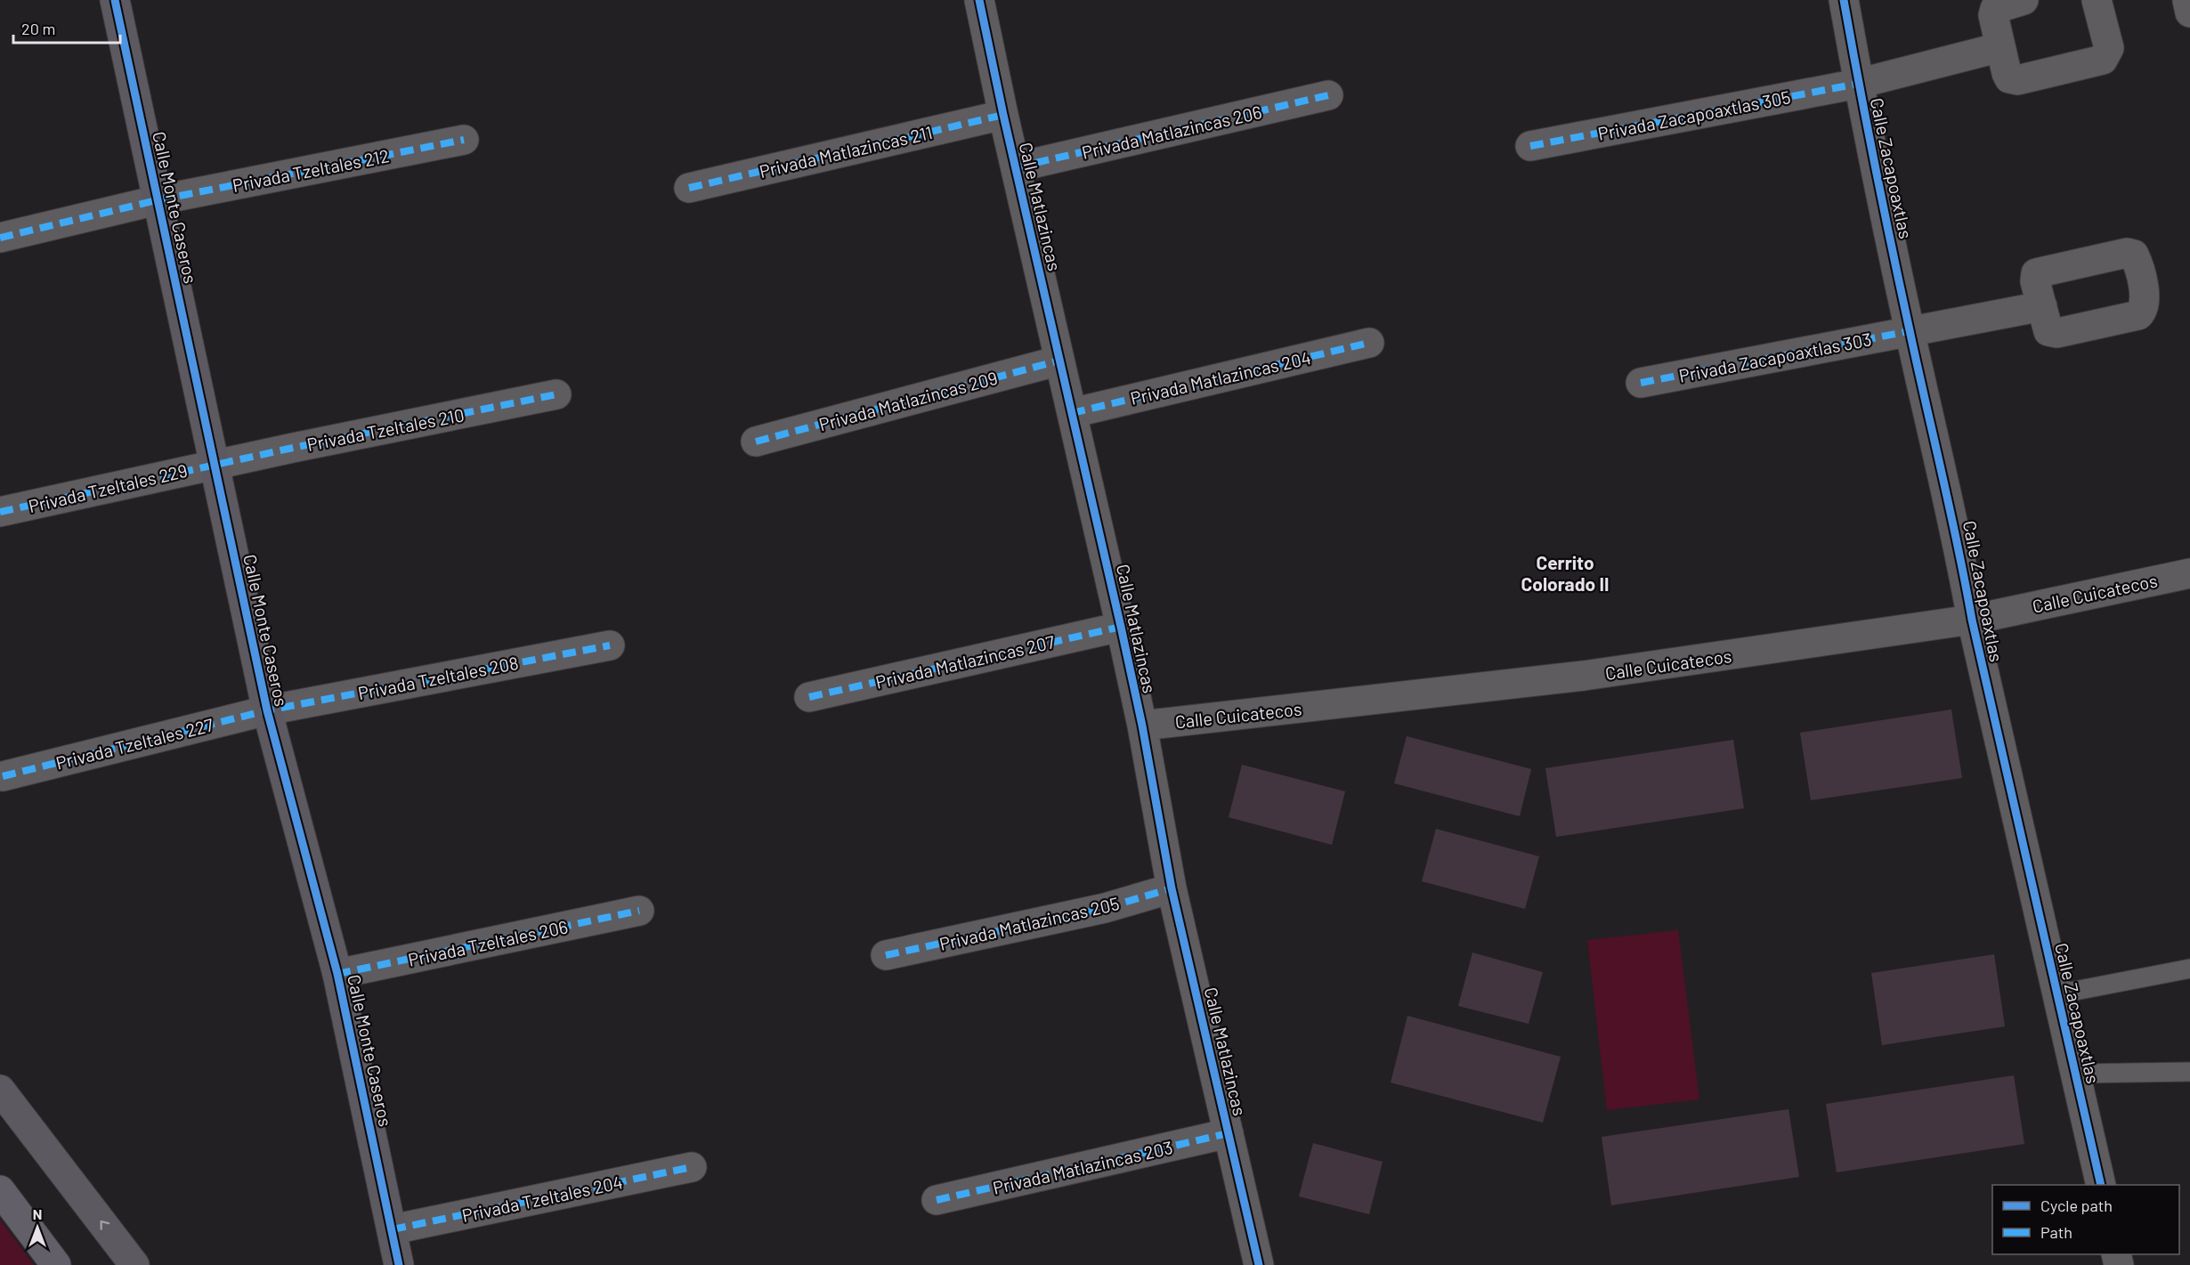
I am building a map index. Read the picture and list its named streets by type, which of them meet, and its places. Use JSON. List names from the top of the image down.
{
  "streets": {
    "street": [
      "Privada Zacapoaxtlas 305",
      "Privada Matlazincas 206",
      "Privada Matlazincas 211",
      "Calle Zacapoaxtlas",
      "Privada Tzeltales 212",
      "Calle Matlazincas",
      "Calle Monte Caseros",
      "Privada Zacapoaxtlas 303",
      "Privada Matlazincas 204",
      "Privada Matlazincas 209",
      "Privada Tzeltales 210",
      "Privada Tzeltales 229",
      "Calle Cuicatecos",
      "Privada Matlazincas 207",
      "Privada Tzeltales 208",
      "Privada Tzeltales 227",
      "Privada Matlazincas 205",
      "Privada Tzeltales 206",
      "Privada Matlazincas 203",
      "Privada Tzeltales 204"
    ]
  },
  "crossings": [
    ["Privada Zacapoaxtlas 305", "Calle Zacapoaxtlas"],
    ["Privada Matlazincas 206", "Calle Matlazincas"],
    ["Privada Matlazincas 211", "Calle Matlazincas"],
    ["Calle Zacapoaxtlas", "Privada Zacapoaxtlas 303"],
    ["Calle Zacapoaxtlas", "Calle Cuicatecos"],
    ["Privada Tzeltales 212", "Calle Monte Caseros"],
    ["Calle Matlazincas", "Privada Matlazincas 204"],
    ["Calle Matlazincas", "Privada Matlazincas 209"],
    ["Calle Matlazincas", "Calle Cuicatecos"],
    ["Calle Matlazincas", "Privada Matlazincas 207"],
    ["Calle Matlazincas", "Privada Matlazincas 205"],
    ["Calle Matlazincas", "Privada Matlazincas 203"],
    ["Calle Monte Caseros", "Privada Tzeltales 210"],
    ["Calle Monte Caseros", "Privada Tzeltales 229"],
    ["Calle Monte Caseros", "Privada Tzeltales 208"],
    ["Calle Monte Caseros", "Privada Tzeltales 227"],
    ["Calle Monte Caseros", "Privada Tzeltales 206"],
    ["Calle Monte Caseros", "Privada Tzeltales 204"],
    ["Privada Tzeltales 210", "Privada Tzeltales 229"],
    ["Privada Tzeltales 208", "Privada Tzeltales 227"]
  ],
  "districts": ["Cerrito Colorado II"],
  "legend": ["Cycle path", "Path"],
  "scale_bar": "20 m",
  "north": "top"
}
